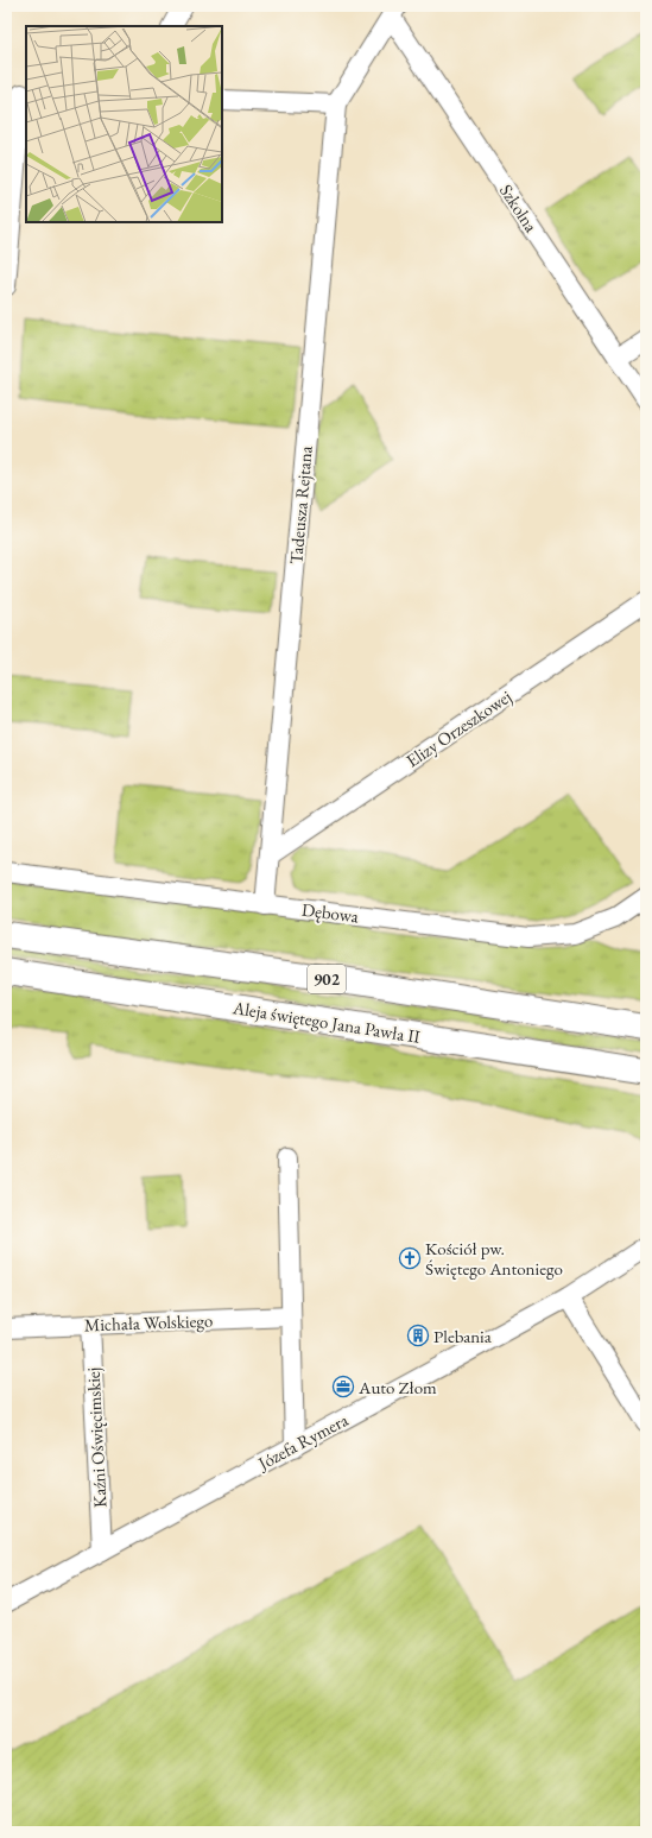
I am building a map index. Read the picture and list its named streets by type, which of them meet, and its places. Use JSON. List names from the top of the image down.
{
  "streets": {
    "main road": ["902", "Aleja świętego Jana Pawła II"],
    "street": [
      "Szkolna",
      "Tadeusza Rejtana",
      "Elizy Orzeszkowej",
      "Dębowa",
      "Michała Wolskiego",
      "Kaźni Oświęcimskiej",
      "Józefa Rymera"
    ]
  },
  "crossings": [
    ["Tadeusza Rejtana", "Elizy Orzeszkowej"],
    ["Tadeusza Rejtana", "Dębowa"],
    ["Michała Wolskiego", "Kaźni Oświęcimskiej"],
    ["Kaźni Oświęcimskiej", "Józefa Rymera"]
  ],
  "places": {
    "church": ["Kościół pw. Świętego Antoniego"],
    "building": ["Plebania"],
    "office": ["Auto Złom"]
  }
}
